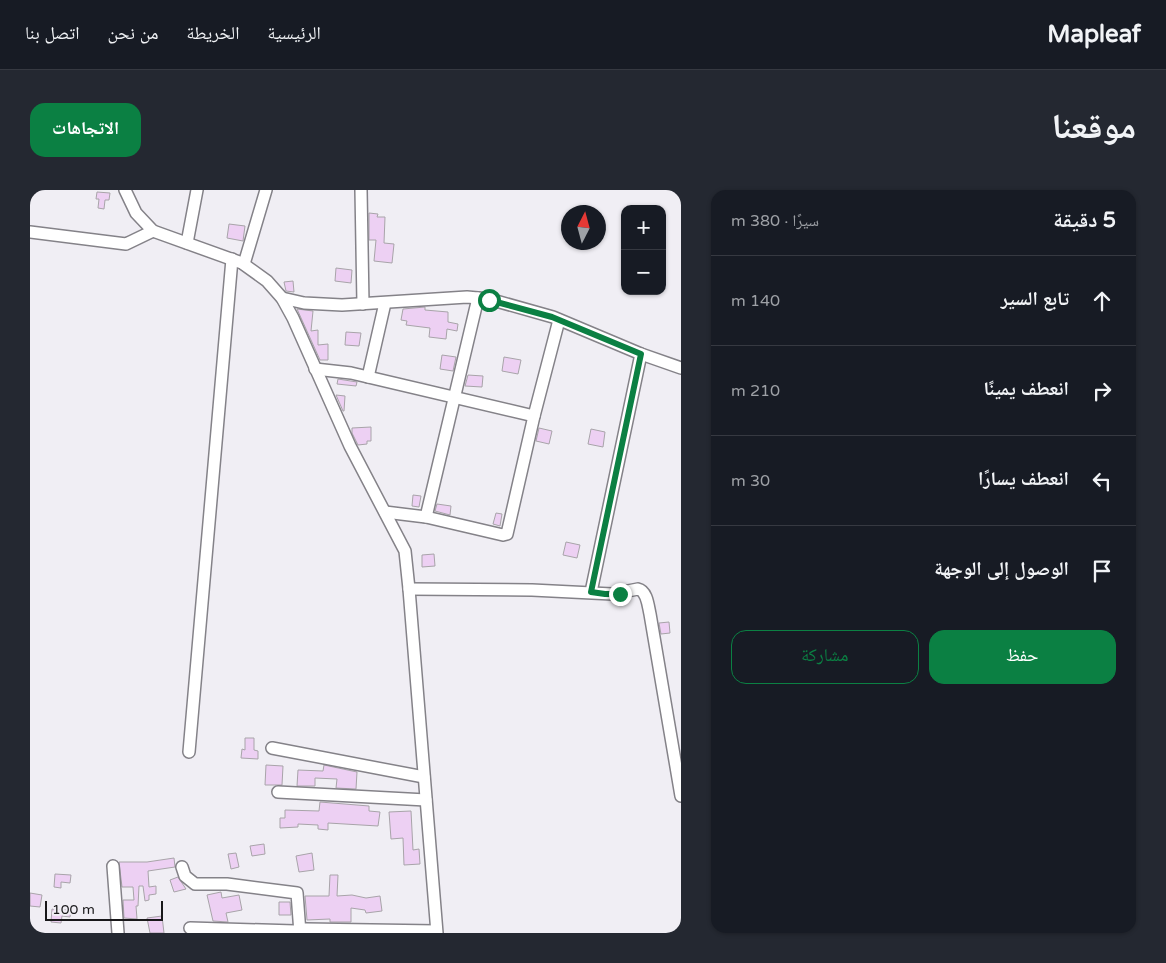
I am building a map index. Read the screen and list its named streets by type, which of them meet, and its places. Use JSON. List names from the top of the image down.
{
  "scale_bar": "100 m",
  "north": "top",
  "page": {
    "header": "Mapleaf",
    "nav": [
      "الرئيسية",
      "الخريطة",
      "من نحن",
      "اتصل بنا"
    ],
    "title": "موقعنا",
    "buttons": [
      "الاتجاهات",
      ["حفظ", "مشاركة"]
    ],
    "heading": ["5 دقيقة", "سيرًا · 380 m"],
    "map_buttons": ["+", "−"],
    "list": [
      ["تابع السير", "140 m"],
      ["انعطف يمينًا", "210 m"],
      ["انعطف يسارًا", "30 m"],
      "الوصول إلى الوجهة"
    ],
    "scale": "100 m"
  }
}
